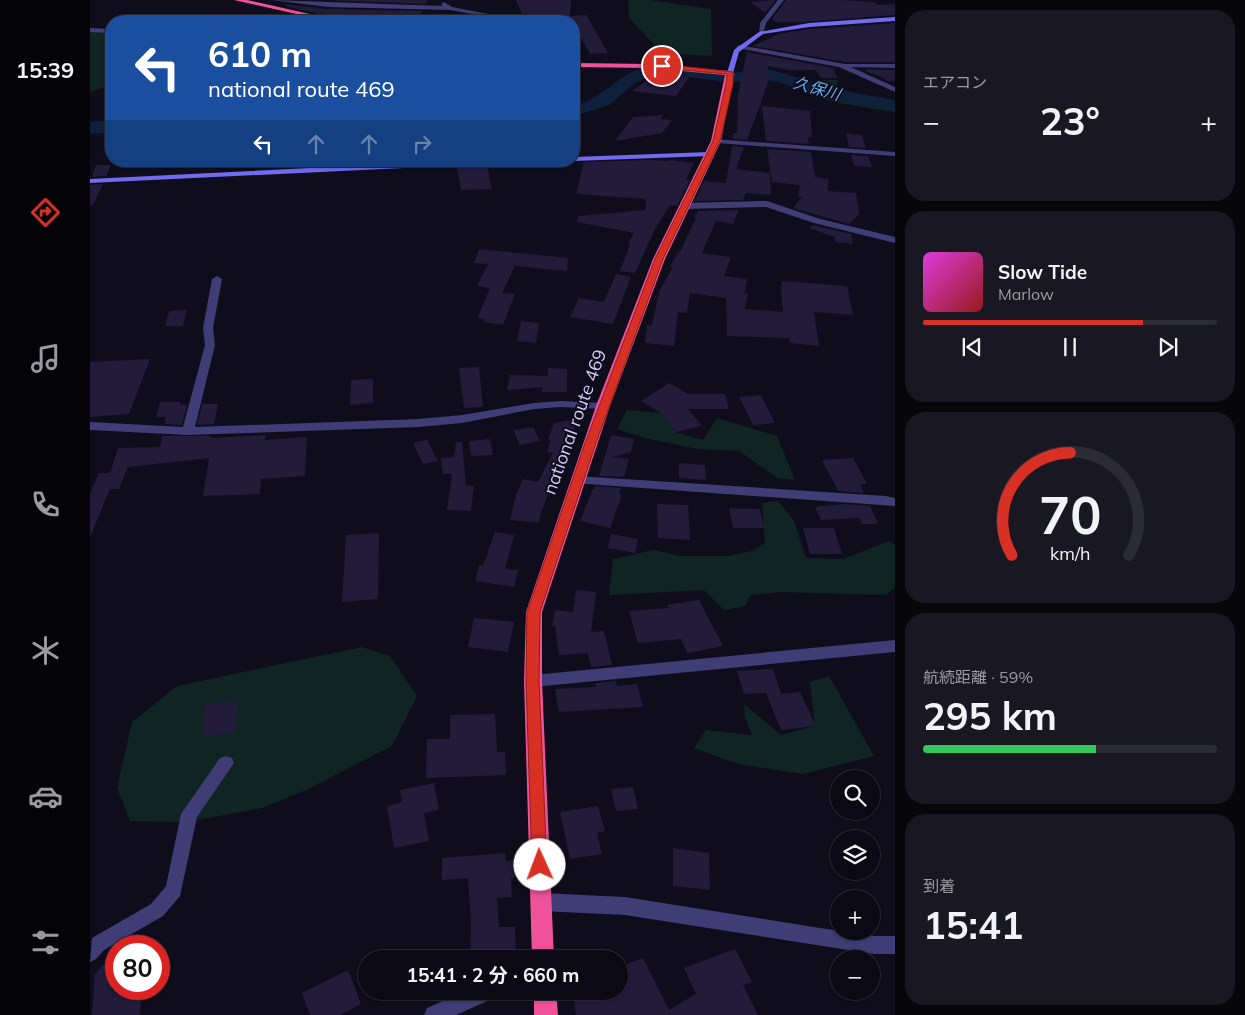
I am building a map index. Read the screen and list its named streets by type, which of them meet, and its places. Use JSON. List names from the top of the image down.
{
  "streets": {
    "highway": ["national route 469"]
  },
  "water": ["久保川"],
  "page": {
    "tabs": "15:39",
    "tile": [
      "エアコン",
      ["航続距離 · 59%", "295 km"],
      ["到着", "15:41"]
    ],
    "turn": ["610 m", "national route 469"],
    "heat": ["−", "23°", "+"],
    "song": ["Slow Tide", "Marlow"],
    "map_buttons": ["+", "−"],
    "limit": "80",
    "trip": "15:41 · 2 分 · 660 m",
    "gauge": ["70", "km/h"]
  }
}
